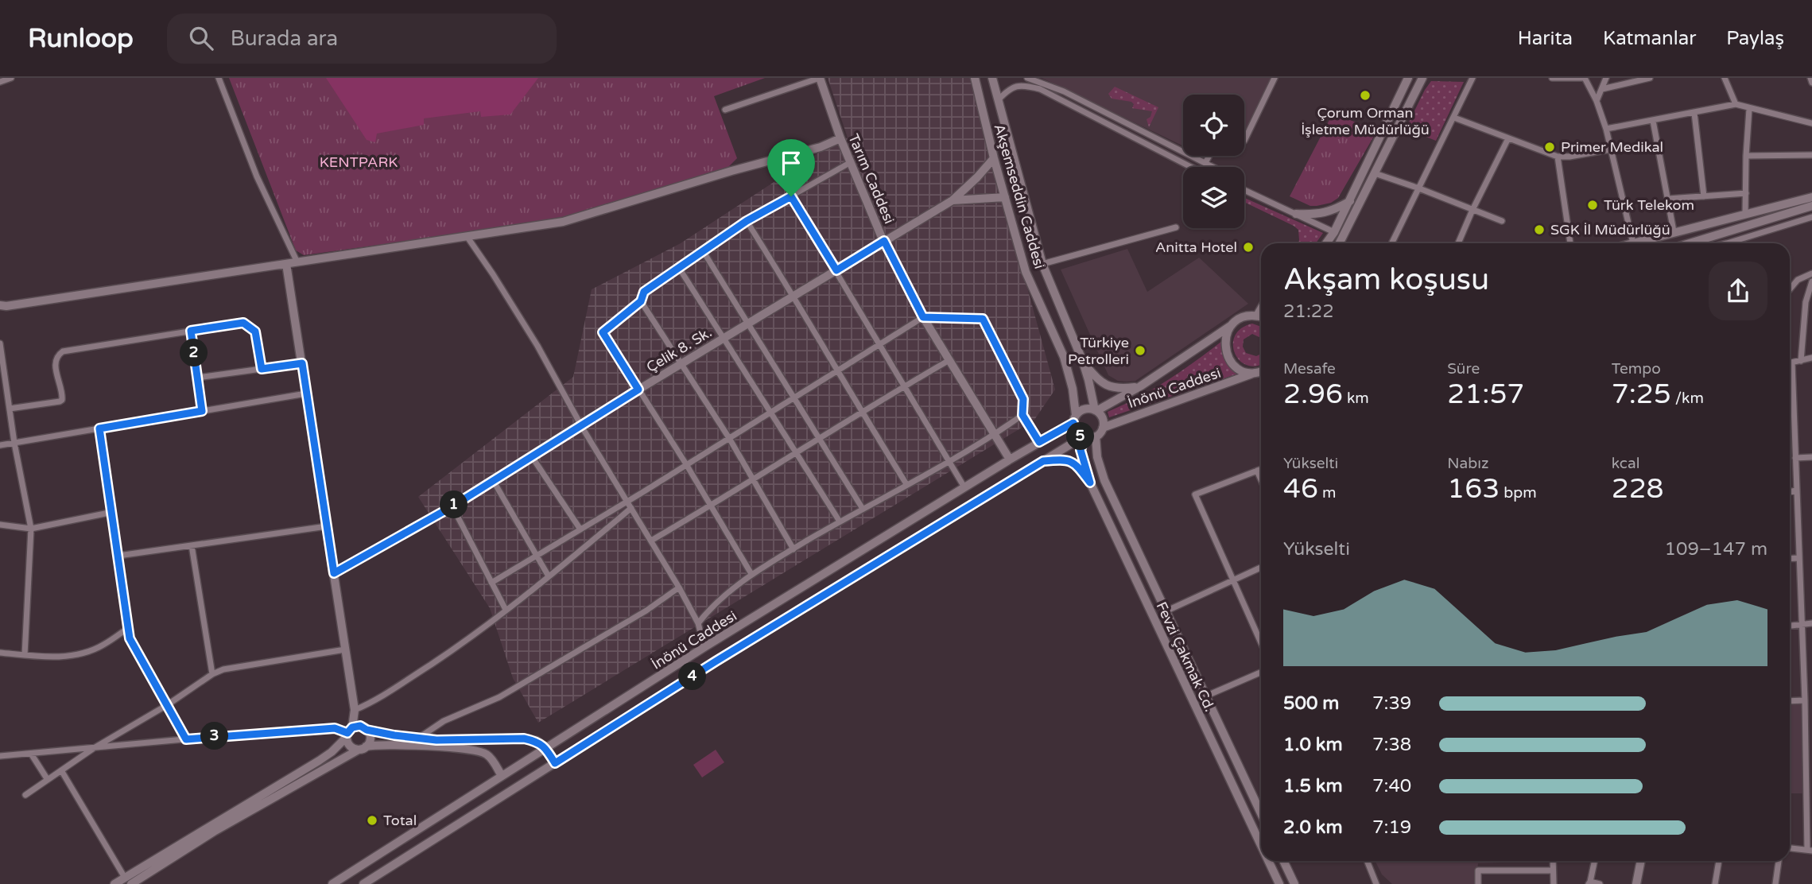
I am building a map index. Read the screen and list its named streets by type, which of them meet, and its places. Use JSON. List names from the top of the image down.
{
  "streets": {
    "main road": [
      "Tarım Caddesi",
      "Akşemseddin Caddesi",
      "Çelik 8. Sk.",
      "İnönü Caddesi",
      "Fevzi Çakmak Cd."
    ]
  },
  "crossings": [
    ["Tarım Caddesi", "Çelik 8. Sk."],
    ["Tarım Caddesi", "İnönü Caddesi"],
    ["Akşemseddin Caddesi", "İnönü Caddesi"],
    ["Akşemseddin Caddesi", "Fevzi Çakmak Cd."],
    ["İnönü Caddesi", "Fevzi Çakmak Cd."]
  ],
  "parks": ["KENTPARK"],
  "places": [
    "Çorum Orman İşletme Müdürlüğü",
    "Primer Medikal",
    "Türk Telekom",
    "SGK İl Müdürlüğü",
    "Anitta Hotel",
    "Türkiye Petrolleri",
    "Total"
  ],
  "page": {
    "header": "Runloop",
    "search": "Burada ara",
    "nav": ["Harita", "Katmanlar", "Paylaş"],
    "heading": ["Akşam koşusu", "21:22"],
    "stats": [
      ["Mesafe", "2.96 km"],
      ["Süre", "21:57"],
      ["Tempo", "7:25 /km"],
      ["Yükselti", "46 m"],
      ["Nabız", "163 bpm"],
      ["kcal", "228"]
    ],
    "pins": [
      "2",
      "5",
      "1",
      "4",
      "3"
    ],
    "chart": ["Yükselti", "109–147 m"],
    "list": [
      {
        "name": "500 m",
        "note": "7:39"
      },
      {
        "name": "1.0 km",
        "note": "7:38"
      },
      {
        "name": "1.5 km",
        "note": "7:40"
      },
      {
        "name": "2.0 km",
        "note": "7:19"
      }
    ]
  }
}
